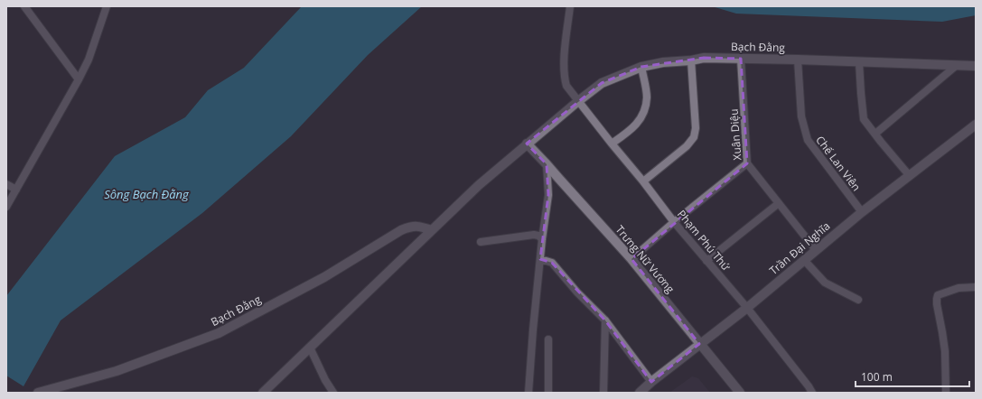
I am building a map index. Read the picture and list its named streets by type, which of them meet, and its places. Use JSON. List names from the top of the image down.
{
  "streets": {
    "street": [
      "Bạch Đằng",
      "Xuân Diệu",
      "Chế Lan Viên",
      "Phạm Phú Thứ",
      "Trần Đại Nghĩa",
      "Trưng Nữ Vương"
    ]
  },
  "crossings": [
    ["Bạch Đằng", "Xuân Diệu"],
    ["Bạch Đằng", "Chế Lan Viên"],
    ["Bạch Đằng", "Phạm Phú Thứ"],
    ["Bạch Đằng", "Trưng Nữ Vương"],
    ["Xuân Diệu", "Trần Đại Nghĩa"],
    ["Chế Lan Viên", "Trần Đại Nghĩa"],
    ["Phạm Phú Thứ", "Trần Đại Nghĩa"],
    ["Trần Đại Nghĩa", "Trưng Nữ Vương"]
  ],
  "water": ["Sông Bạch Đằng"],
  "scale_bar": "100 m"
}
